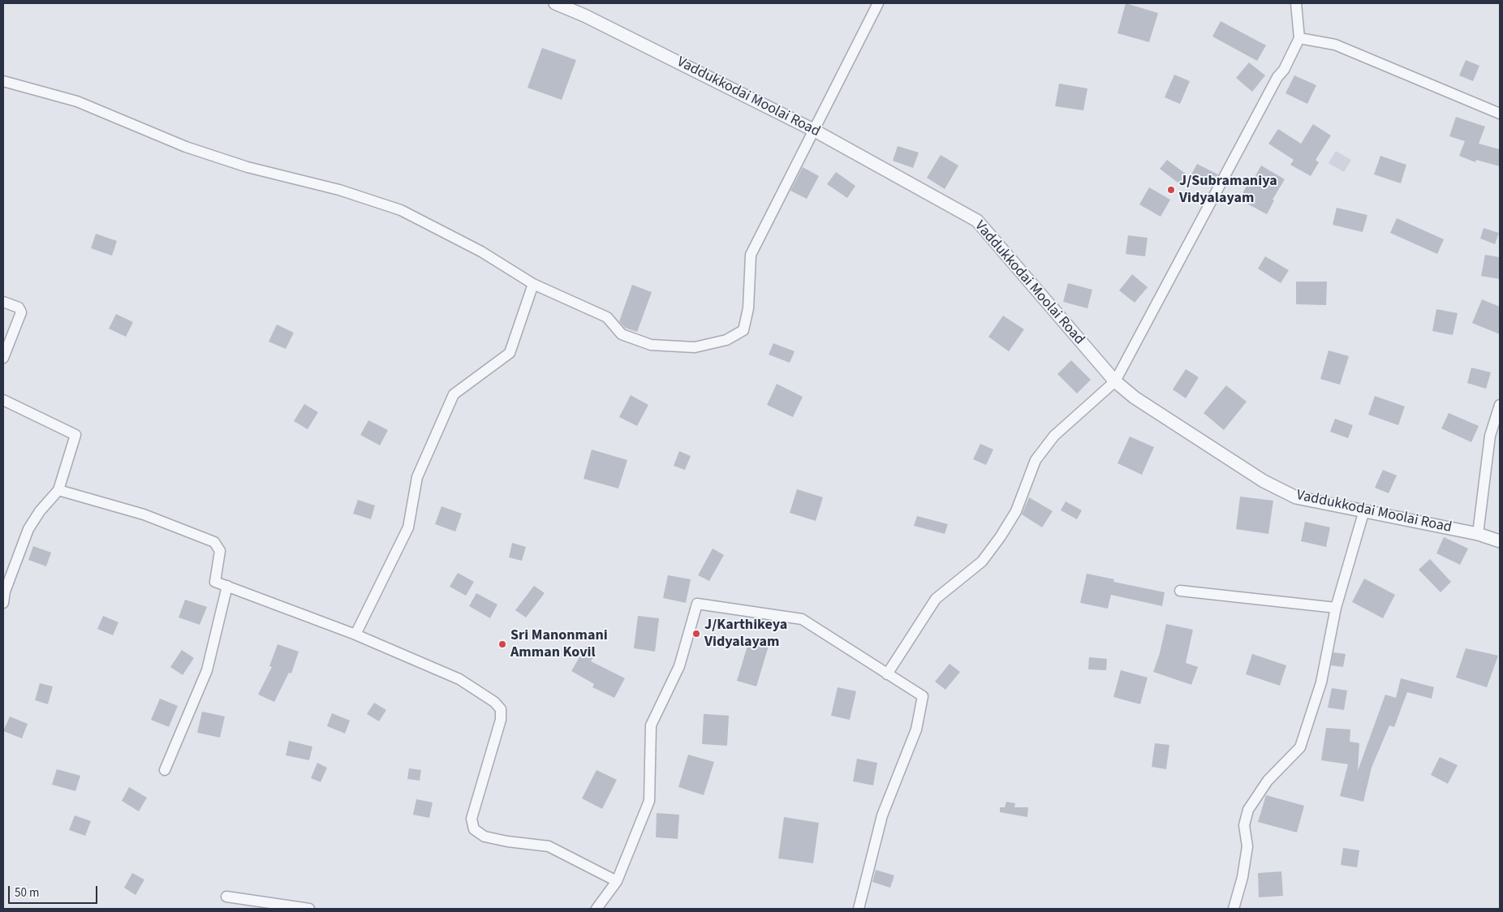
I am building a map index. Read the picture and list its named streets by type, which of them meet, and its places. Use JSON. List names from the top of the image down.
{
  "streets": {
    "street": ["Vaddukkodai Moolai Road"]
  },
  "places": ["J/Subramaniya Vidyalayam", "J/Karthikeya Vidyalayam", "Sri Manonmani Amman Kovil"],
  "scale_bar": "50 m"
}
